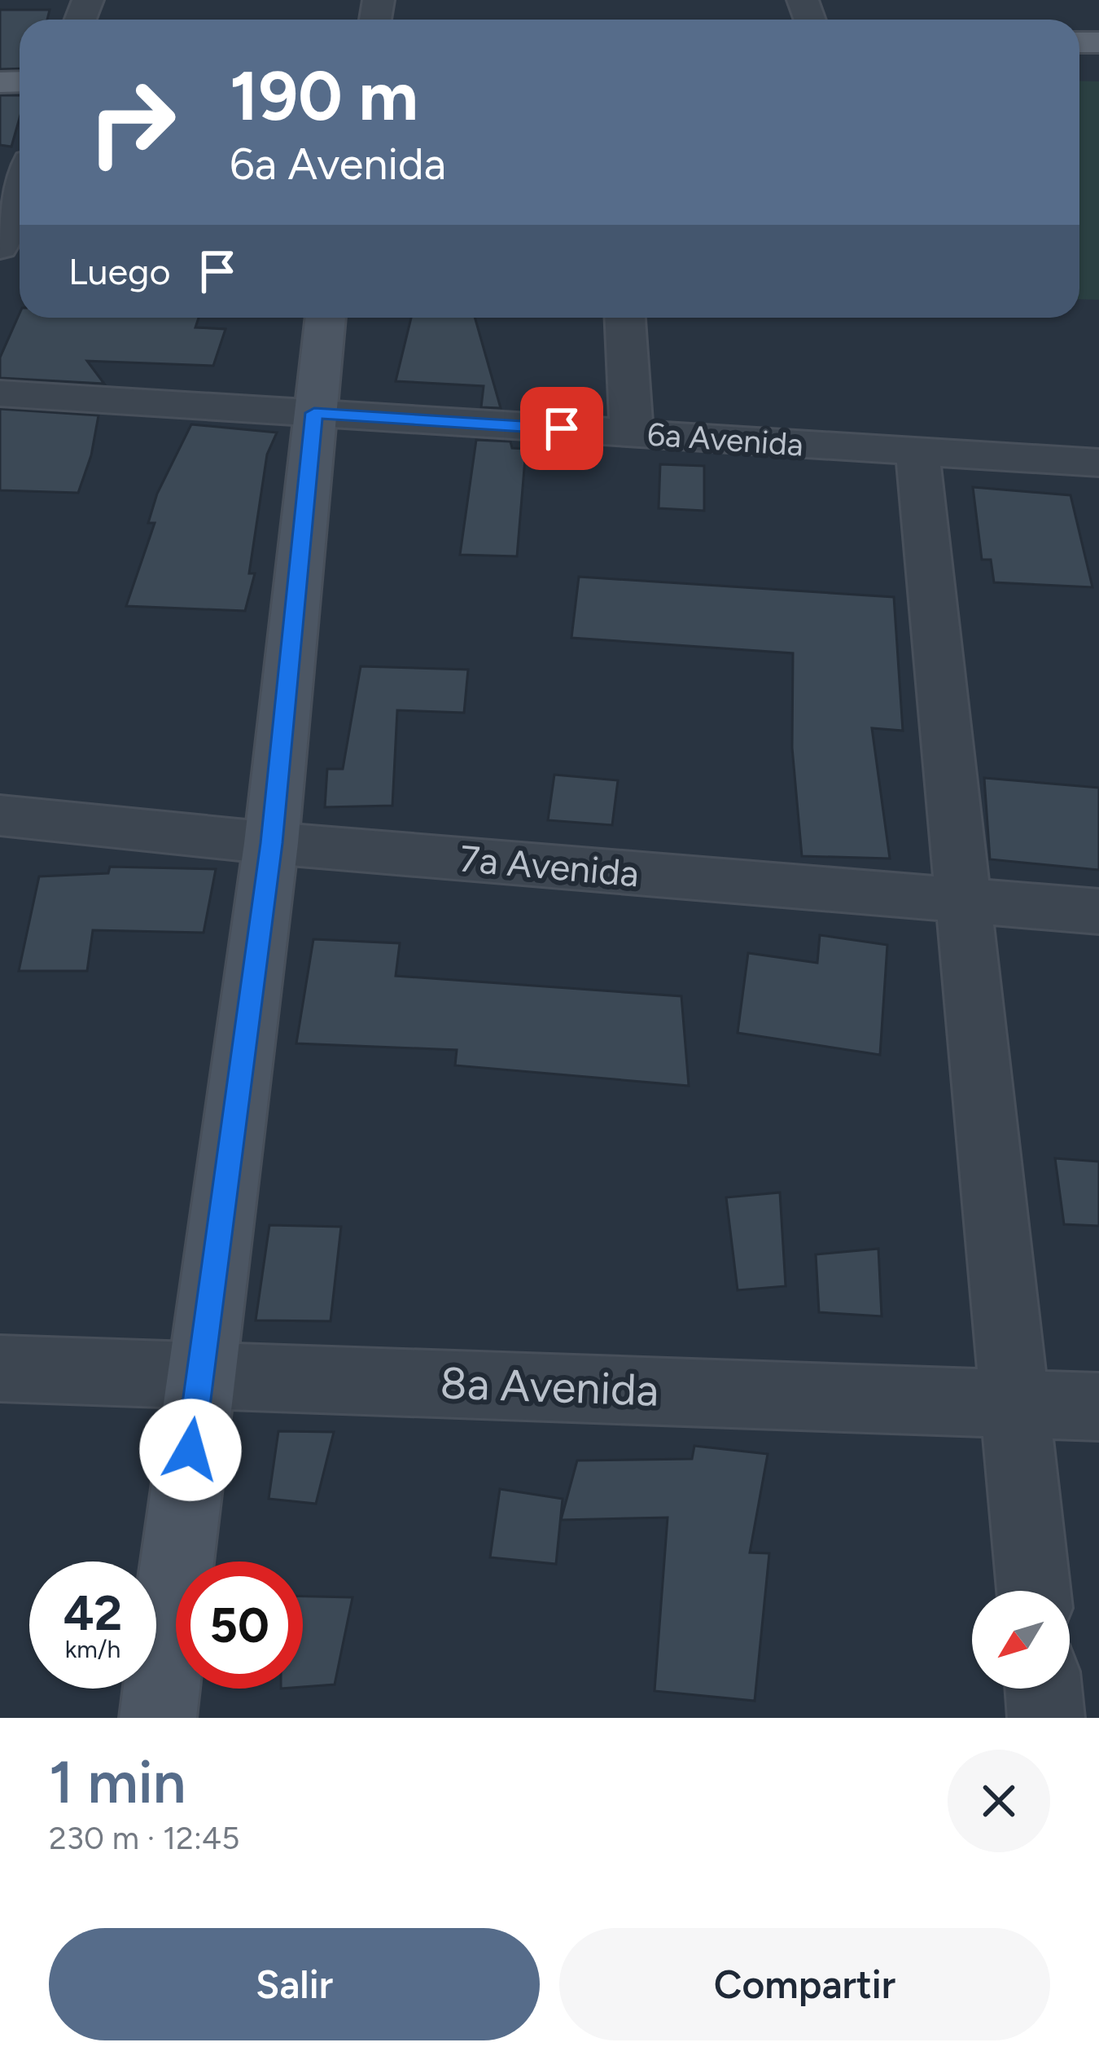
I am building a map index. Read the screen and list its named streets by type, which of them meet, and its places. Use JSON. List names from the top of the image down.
{
  "streets": {
    "street": ["6a Avenida", "7a Avenida", "8a Avenida"]
  },
  "north": "bottom left",
  "page": {
    "turn": ["190 m", "6a Avenida"],
    "then": "Luego",
    "speed": "42 km/h",
    "limit": "50",
    "heading": ["1 min", "230 m · 12:45"],
    "buttons": ["Salir", "Compartir"]
  }
}
